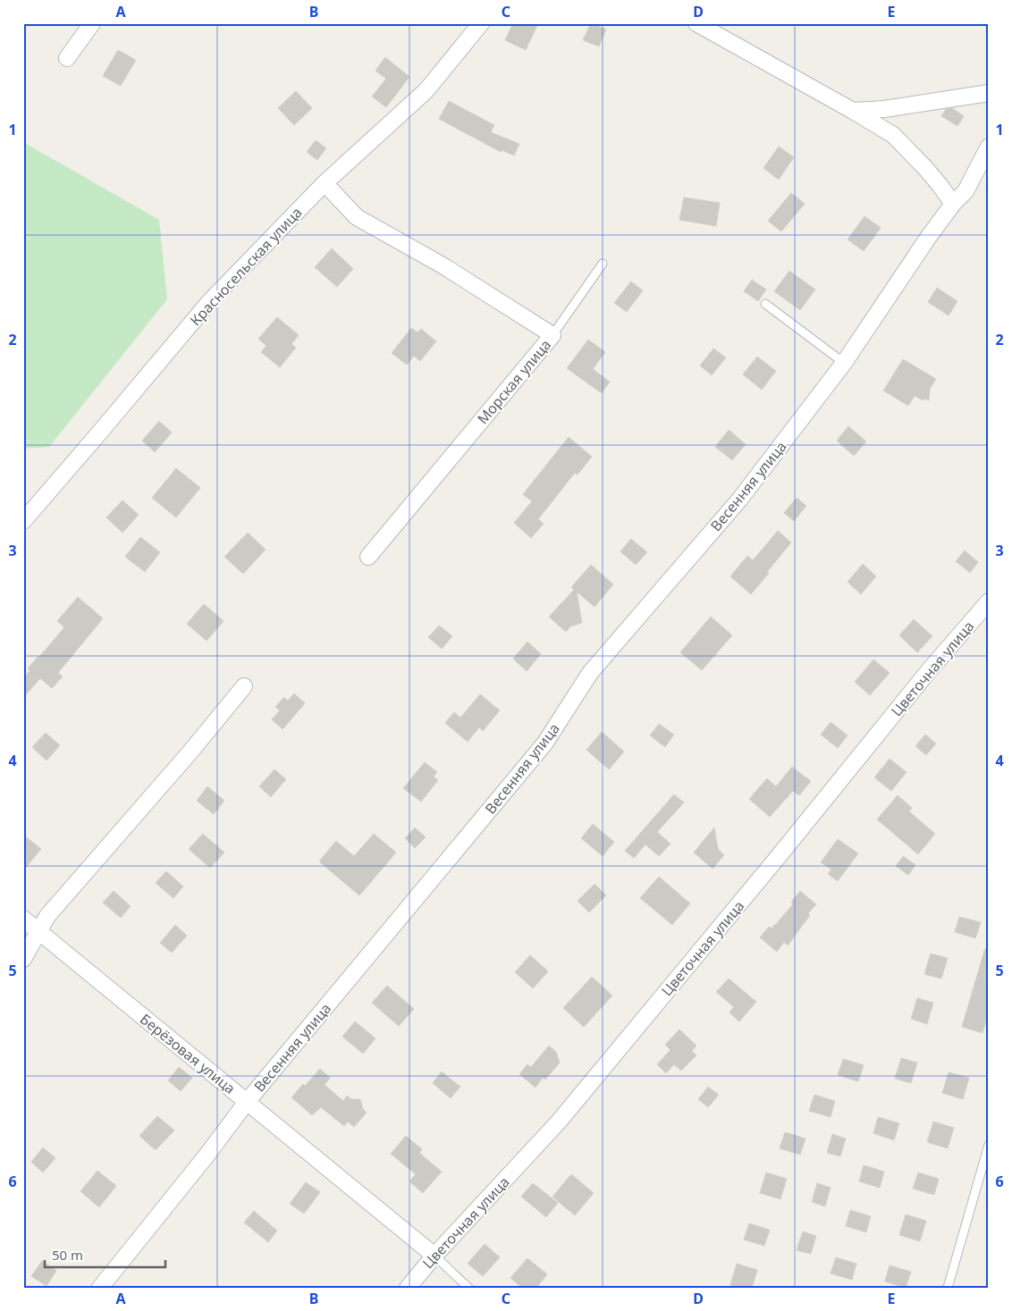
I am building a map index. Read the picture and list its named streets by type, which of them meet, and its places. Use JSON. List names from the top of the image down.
{
  "streets": {
    "street": [
      "Красносельская улица",
      "Морская улица",
      "Весенняя улица",
      "Цветочная улица",
      "Берёзовая улица"
    ]
  },
  "crossings": [
    ["Красносельская улица", "Морская улица"],
    ["Весенняя улица", "Берёзовая улица"],
    ["Цветочная улица", "Берёзовая улица"]
  ],
  "scale_bar": "50 m",
  "grid": {
    "columns": [
      "A",
      "B",
      "C",
      "D",
      "E"
    ],
    "rows": [
      "1",
      "2",
      "3",
      "4",
      "5",
      "6"
    ]
  }
}
